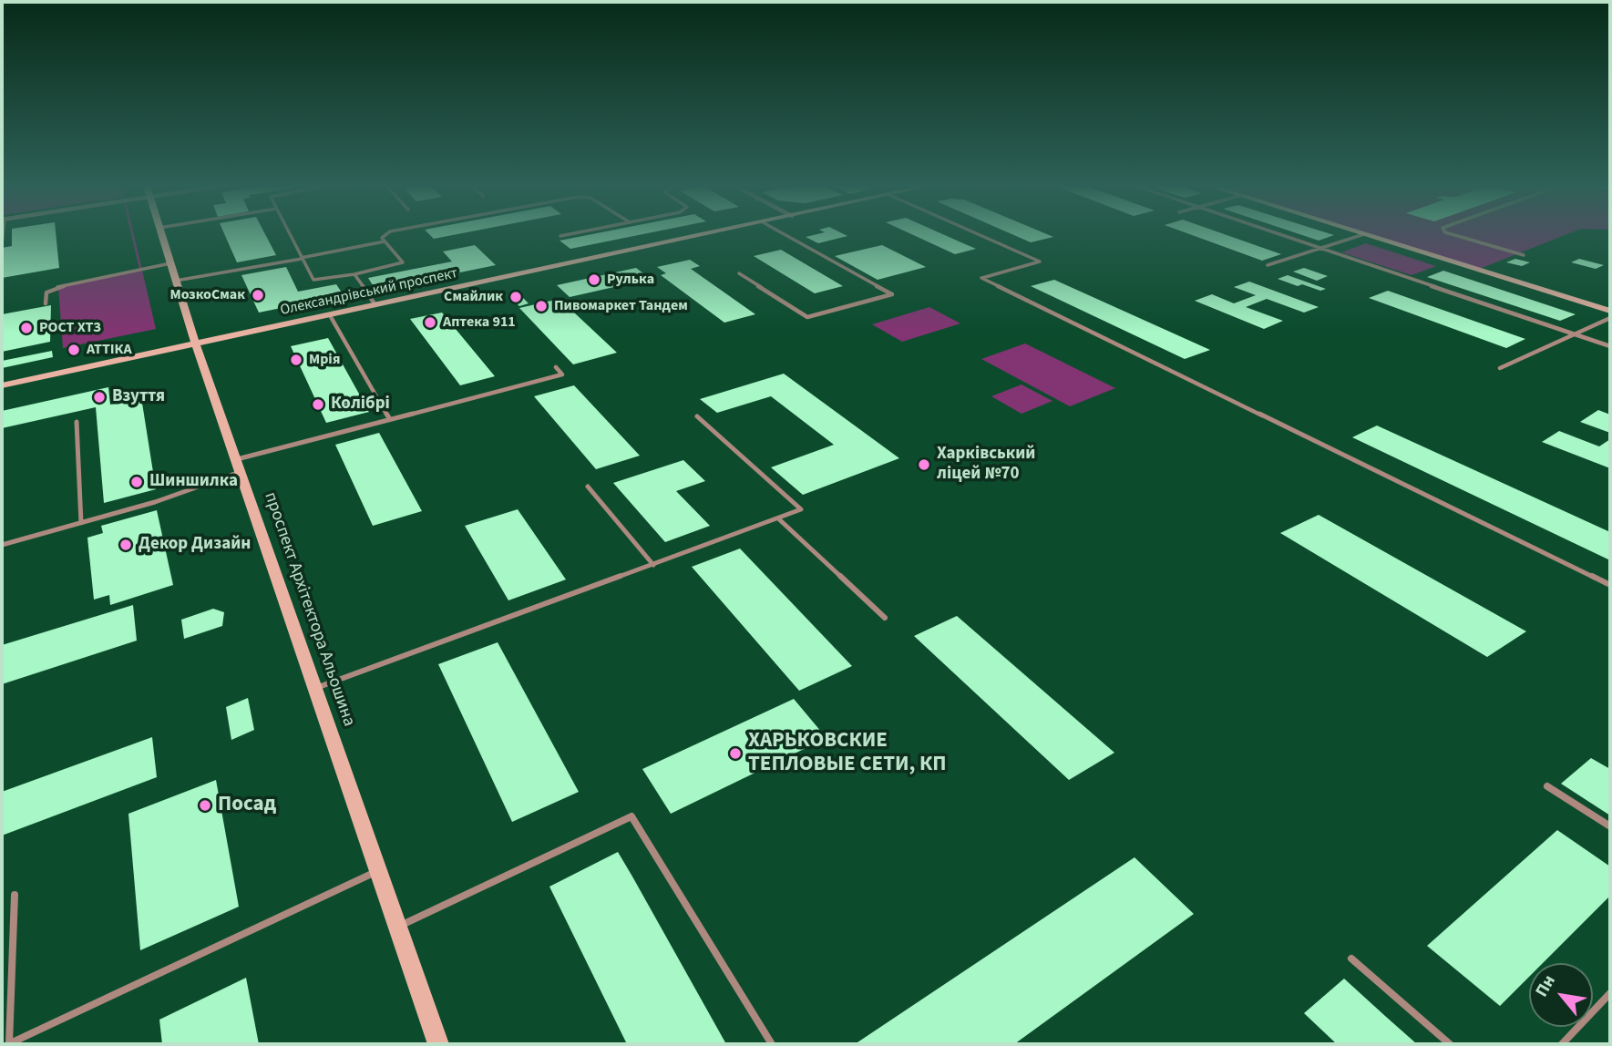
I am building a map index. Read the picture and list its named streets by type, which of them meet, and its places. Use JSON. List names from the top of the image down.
{
  "streets": {
    "street": ["Олександрівський проспект", "проспект Архітектора Альошина"]
  },
  "crossings": [
    ["Олександрівський проспект", "проспект Архітектора Альошина"]
  ],
  "places": [
    "Рулька",
    "МозкоСмак",
    "Смайлик",
    "Пивомаркет Тандем",
    "Аптека 911",
    "РОСТ ХТЗ",
    "АТТІКА",
    "Мрiя",
    "Взуття",
    "Колібрі",
    "Харківський ліцей №70",
    "Шиншилка",
    "Декор Дизайн",
    "ХАРЬКОВСКИЕ ТЕПЛОВЫЕ СЕТИ, КП",
    "Посад"
  ],
  "north": "top left"
}
